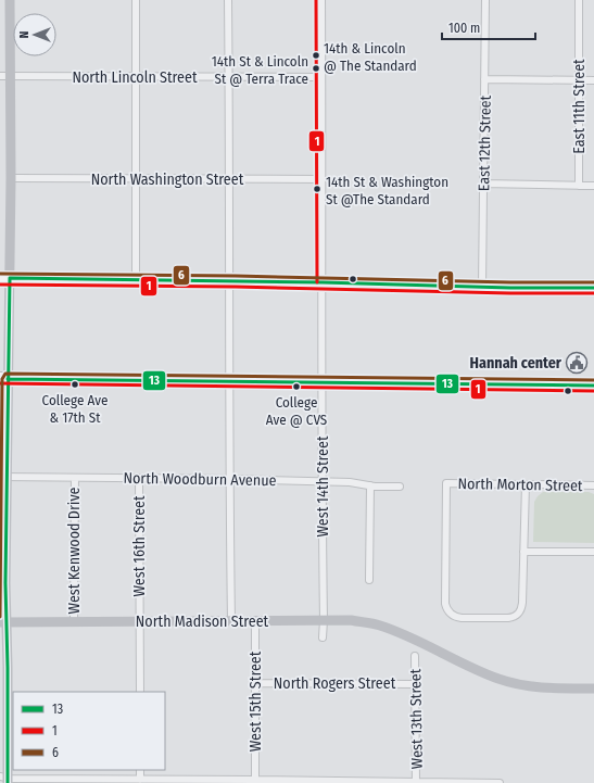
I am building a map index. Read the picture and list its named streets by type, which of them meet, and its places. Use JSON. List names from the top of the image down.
{
  "streets": {
    "main road": ["North Madison Street"],
    "street": [
      "North Lincoln Street",
      "East 11th Street",
      "East 12th Street",
      "North Washington Street",
      "North Woodburn Avenue",
      "North Morton Street",
      "West 14th Street",
      "West 16th Street",
      "West Kenwood Drive",
      "North Rogers Street",
      "West 15th Street",
      "West 13th Street"
    ]
  },
  "crossings": [
    ["North Lincoln Street", "West 14th Street"],
    ["North Washington Street", "West 14th Street"],
    ["North Woodburn Avenue", "West 14th Street"],
    ["North Woodburn Avenue", "West 16th Street"],
    ["North Woodburn Avenue", "West Kenwood Drive"],
    ["West 14th Street", "North Madison Street"],
    ["West 16th Street", "North Madison Street"],
    ["West Kenwood Drive", "North Madison Street"],
    ["North Madison Street", "West 15th Street"],
    ["North Rogers Street", "West 15th Street"],
    ["North Rogers Street", "West 13th Street"]
  ],
  "places": {
    "other": [
      "14th & Lincoln @ The Standard",
      "14th St & Lincoln St @ Terra Trace",
      "14th St & Washington St @The Standard",
      "College Ave & 17th St",
      "College Ave @ CVS"
    ],
    "public building": ["Hannah center"]
  },
  "lines": ["transit line 1", "transit line 6", "transit line 13"],
  "legend": ["13", "1", "6"],
  "scale_bar": "100 m",
  "north": "left"
}
